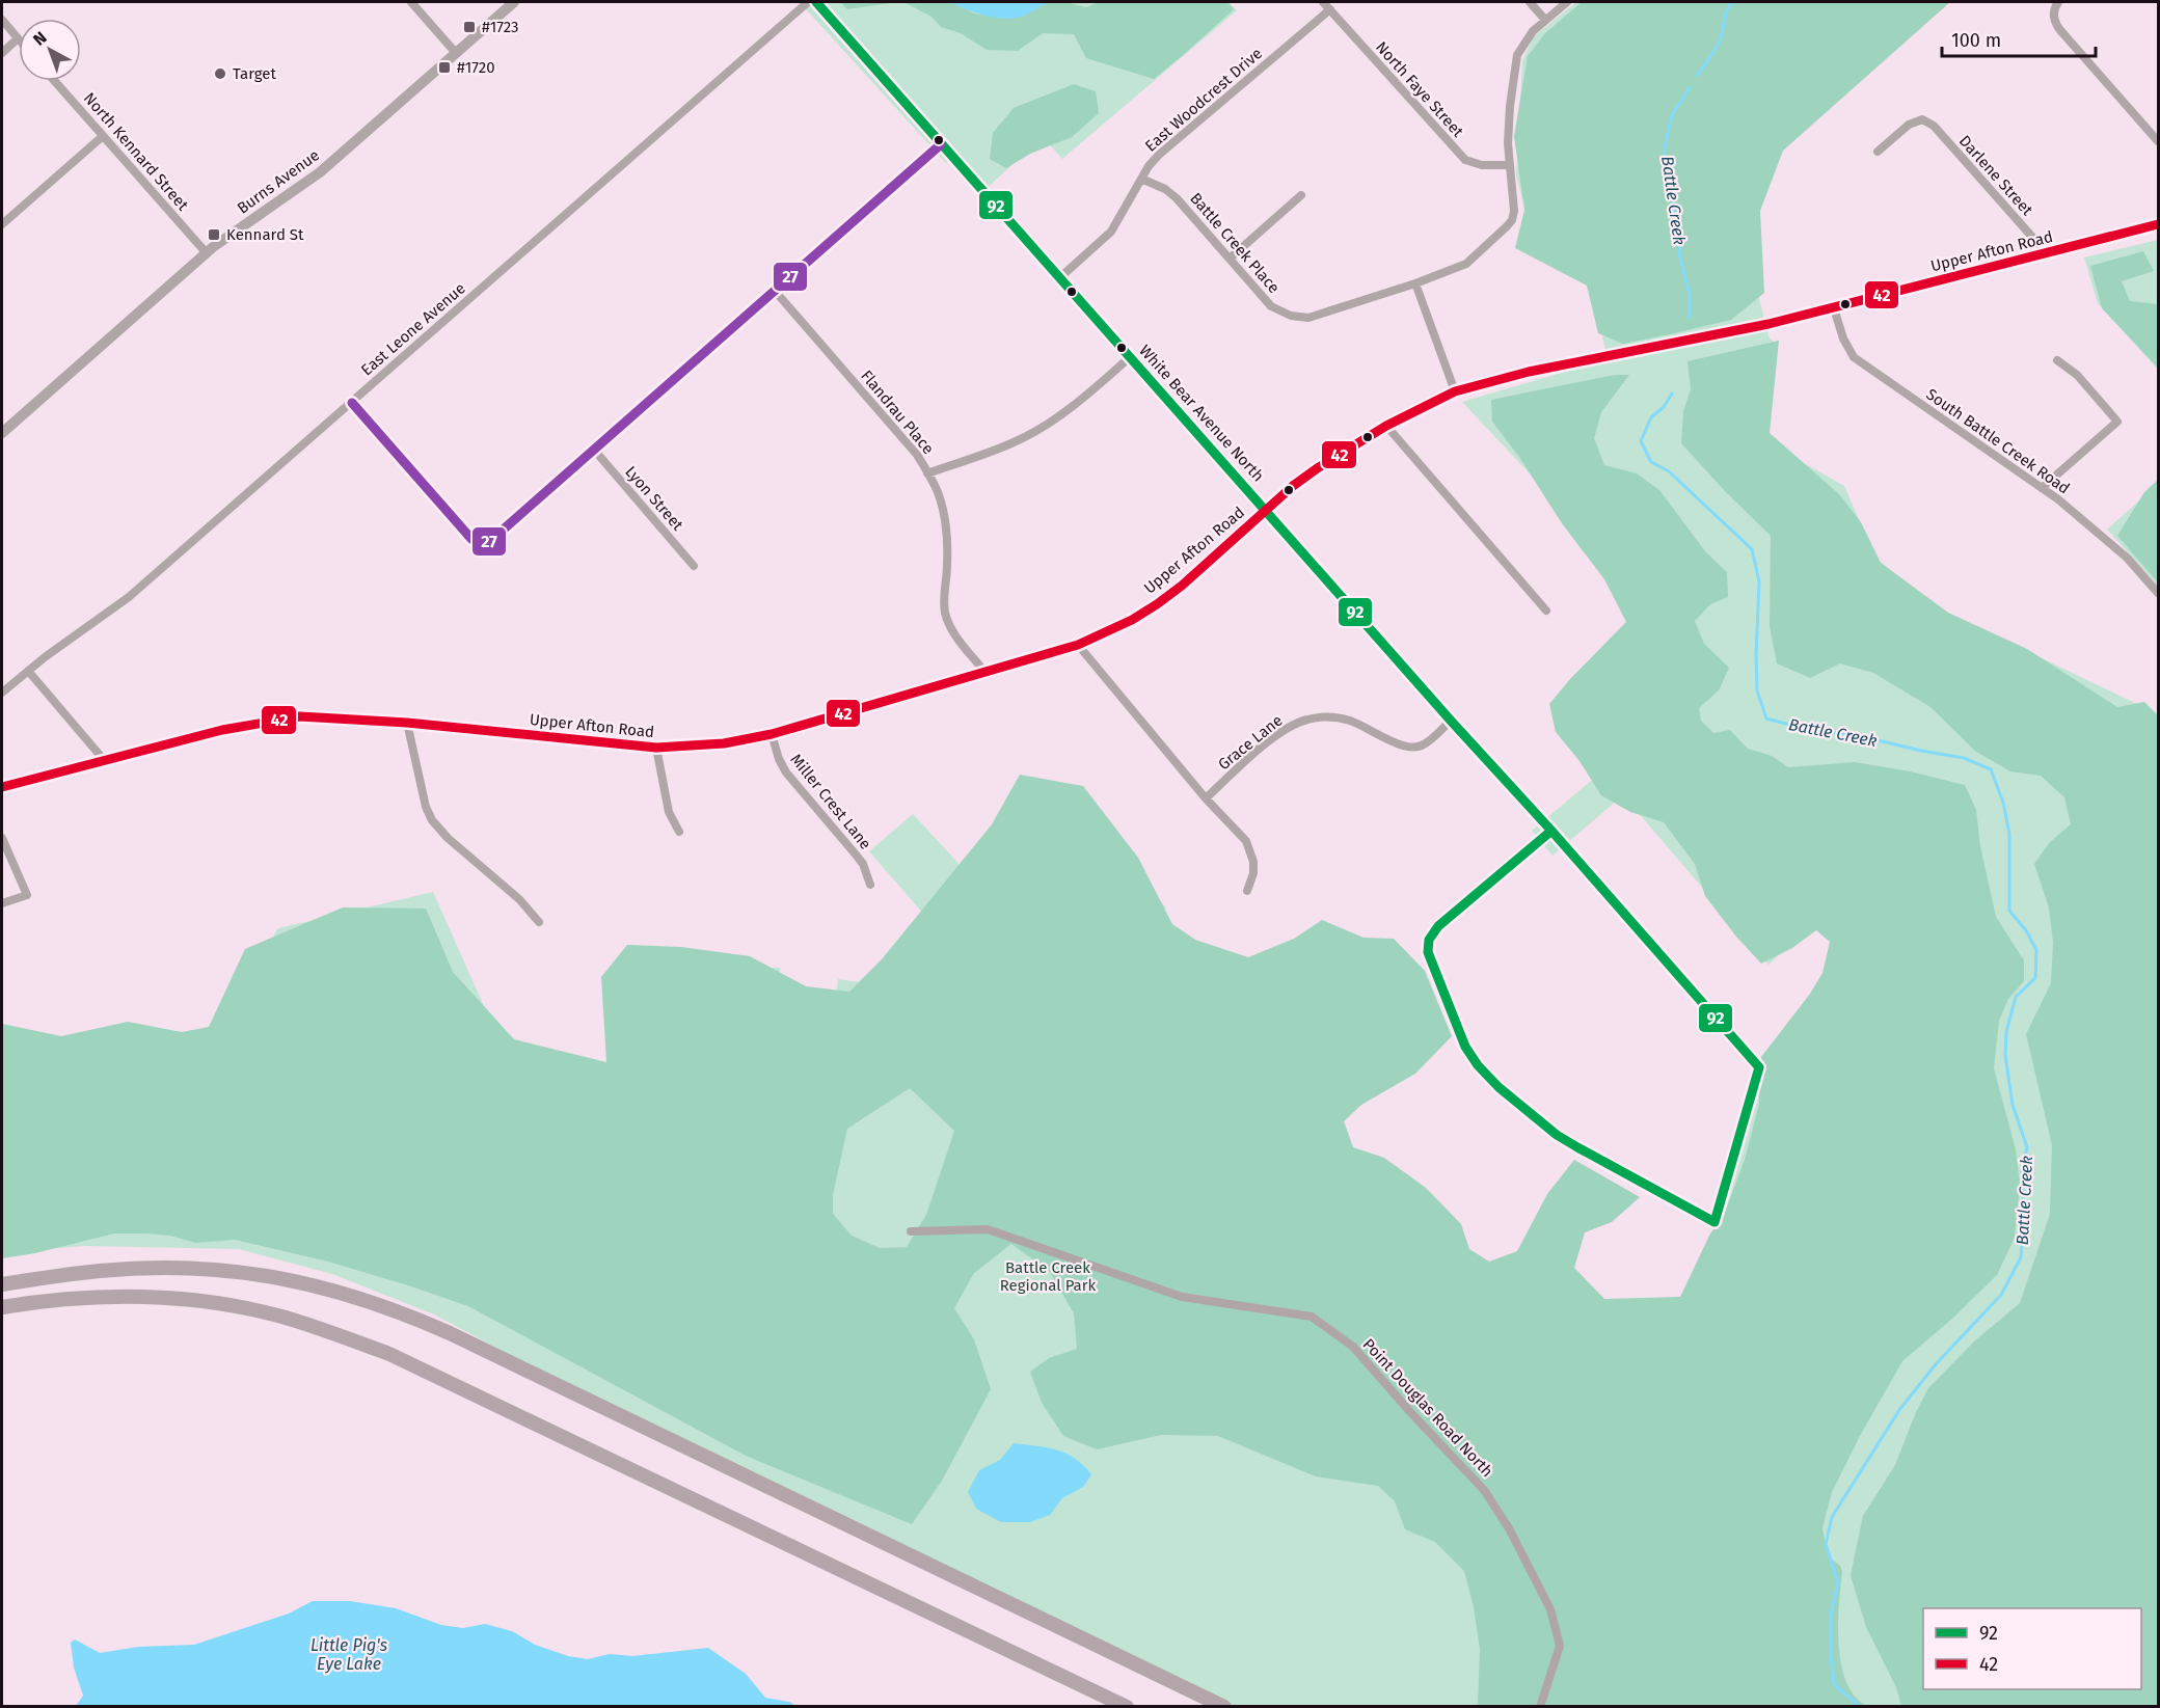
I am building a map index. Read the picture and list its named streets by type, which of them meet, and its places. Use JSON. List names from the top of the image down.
{
  "streets": {
    "street": [
      "North Faye Street",
      "East Woodcrest Drive",
      "North Kennard Street",
      "Darlene Street",
      "Burns Avenue",
      "Battle Creek Place",
      "Upper Afton Road",
      "East Leone Avenue",
      "Flandrau Place",
      "White Bear Avenue North",
      "South Battle Creek Road",
      "Lyon Street",
      "Grace Lane",
      "Miller Crest Lane",
      "Point Douglas Road North"
    ]
  },
  "crossings": [
    ["North Faye Street", "East Woodcrest Drive"],
    ["North Faye Street", "Battle Creek Place"],
    ["East Woodcrest Drive", "Battle Creek Place"],
    ["East Woodcrest Drive", "White Bear Avenue North"],
    ["North Kennard Street", "Burns Avenue"],
    ["Darlene Street", "Upper Afton Road"],
    ["Upper Afton Road", "Flandrau Place"],
    ["Upper Afton Road", "White Bear Avenue North"],
    ["Upper Afton Road", "South Battle Creek Road"],
    ["Upper Afton Road", "Miller Crest Lane"]
  ],
  "water": ["Battle Creek", "Little Pig's Eye Lake"],
  "parks": ["Battle Creek Regional Park"],
  "places": {
    "transit": ["#1723", "#1720", "Kennard St"],
    "other": ["Target"]
  },
  "lines": ["transit line 92", "transit line 27", "transit line 42"],
  "legend": ["92", "42"],
  "scale_bar": "100 m",
  "north": "top left"
}
